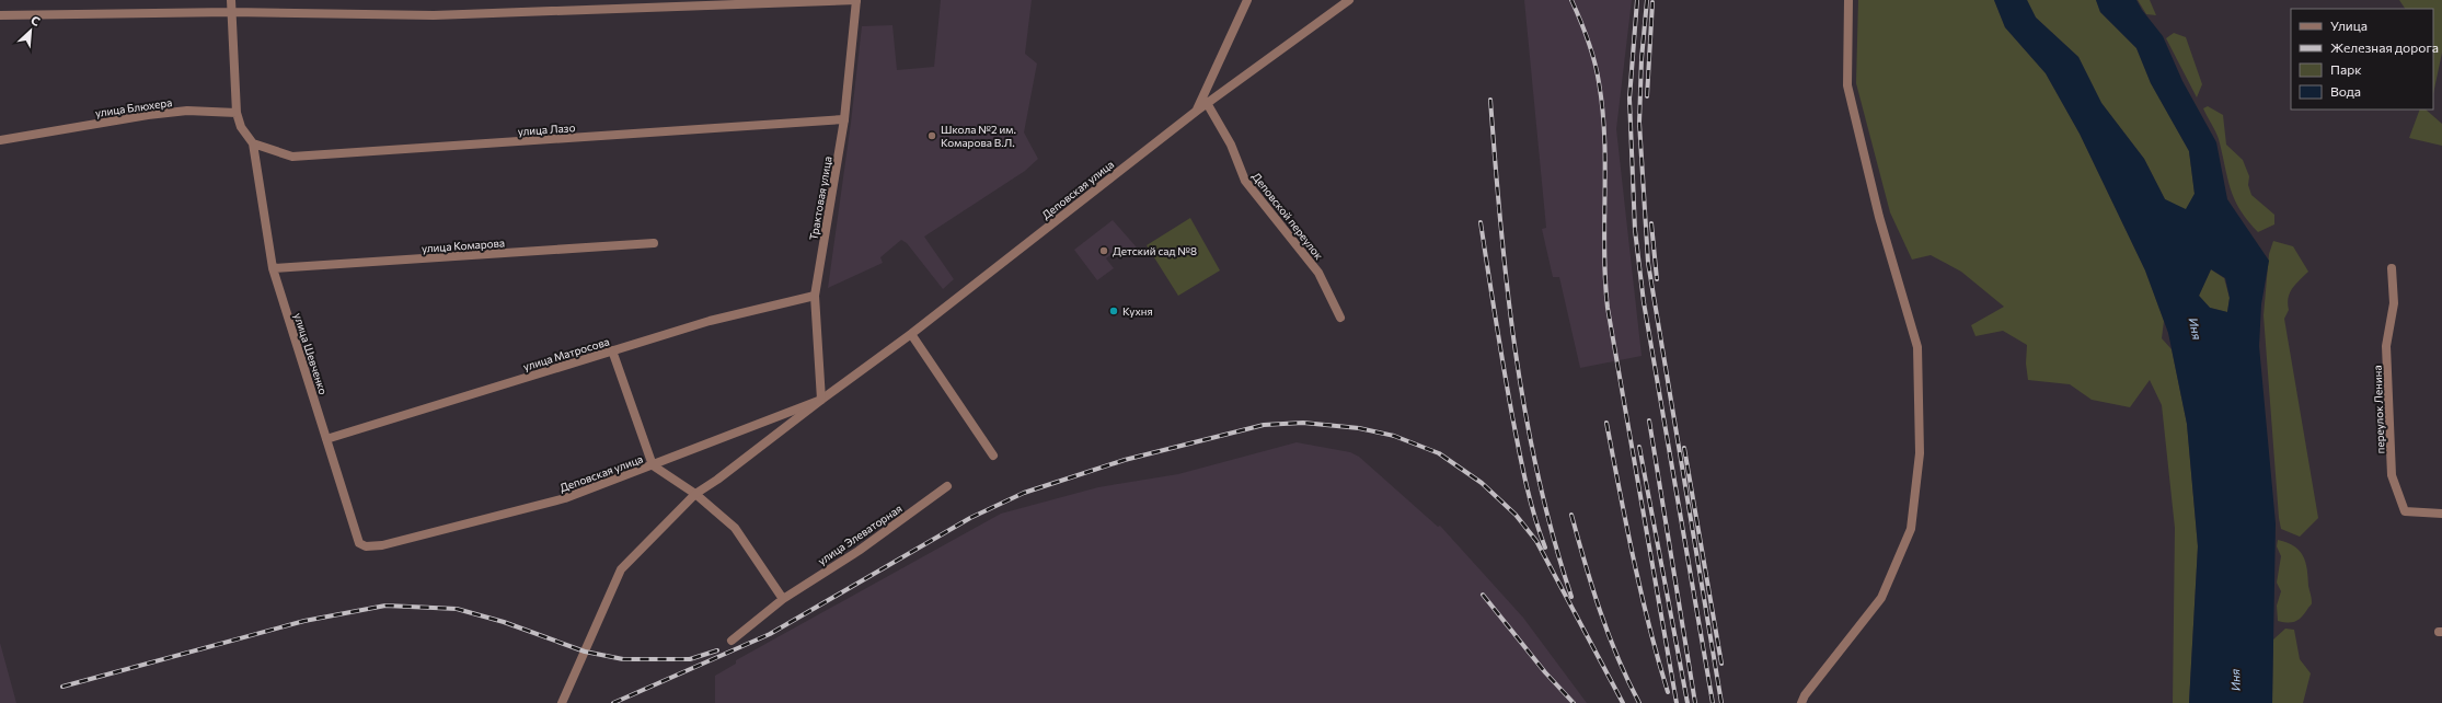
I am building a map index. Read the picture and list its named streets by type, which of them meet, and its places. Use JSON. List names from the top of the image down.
{
  "streets": {
    "street": [
      "улица Блюхера",
      "улица Лазо",
      "Деповская улица",
      "Трактовая улица",
      "Деповской переулок",
      "улица Комарова",
      "улица Шевченко",
      "улица Матросова",
      "переулок Ленина",
      "улица Элеваторная"
    ]
  },
  "crossings": [
    ["улица Лазо", "Трактовая улица"],
    ["улица Лазо", "улица Шевченко"],
    ["Деповская улица", "Трактовая улица"],
    ["Деповская улица", "Деповской переулок"],
    ["Деповская улица", "улица Шевченко"],
    ["Трактовая улица", "улица Матросова"],
    ["улица Комарова", "улица Шевченко"],
    ["улица Шевченко", "улица Матросова"]
  ],
  "water": ["Иня"],
  "places": ["Школа №2 им. Комарова В.Л.", "Детский сад №8", "Кухня"],
  "legend": [
    "Улица",
    "Железная дорога",
    "Парк",
    "Вода"
  ],
  "north": "top right"
}
